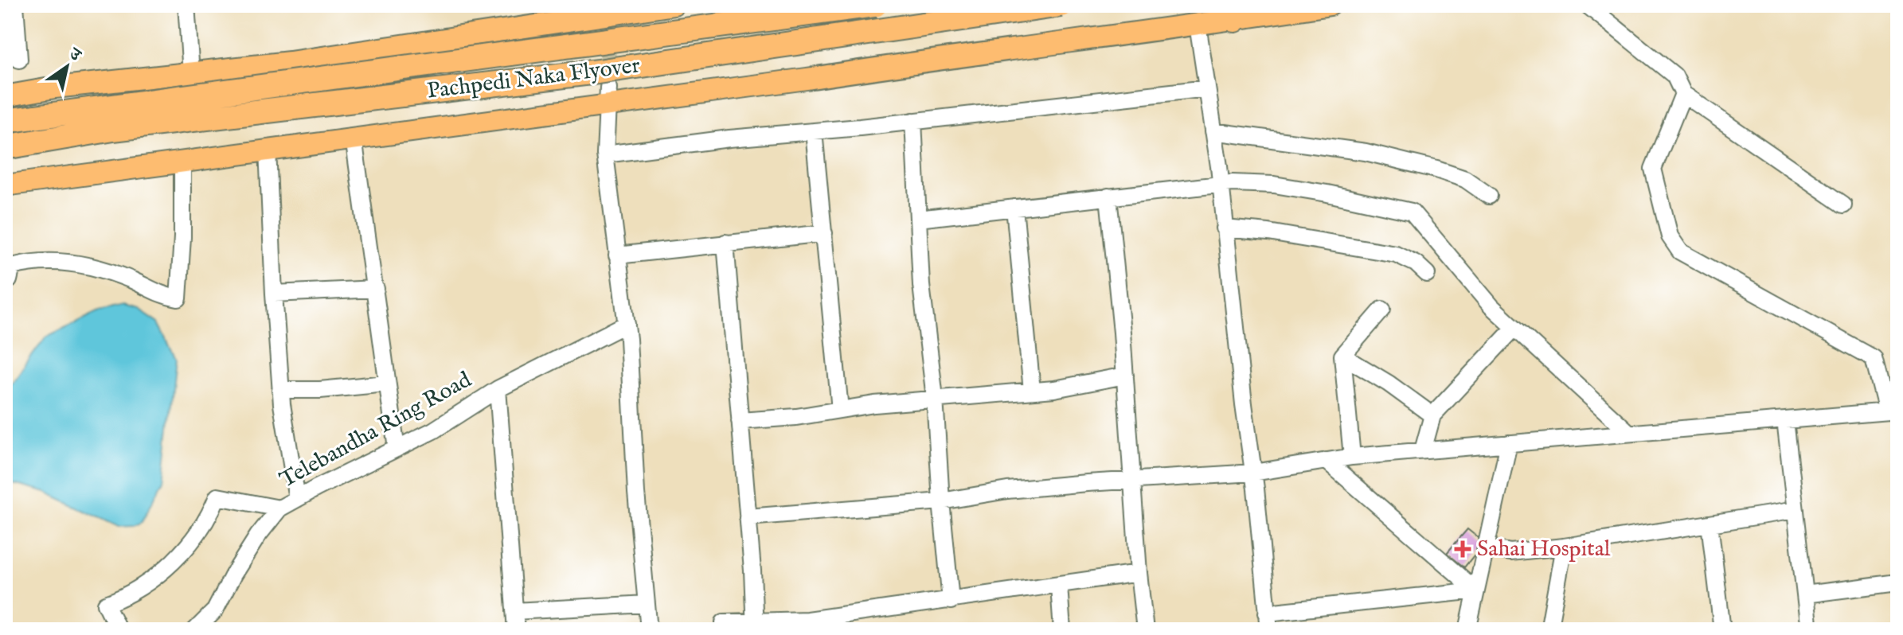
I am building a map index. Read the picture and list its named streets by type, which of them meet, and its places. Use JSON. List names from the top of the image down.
{
  "streets": {
    "highway": ["Pachpedi Naka Flyover"],
    "street": ["Telebandha Ring Road"]
  },
  "places": {
    "health": ["Sahai Hospital"]
  },
  "north": "top right"
}
